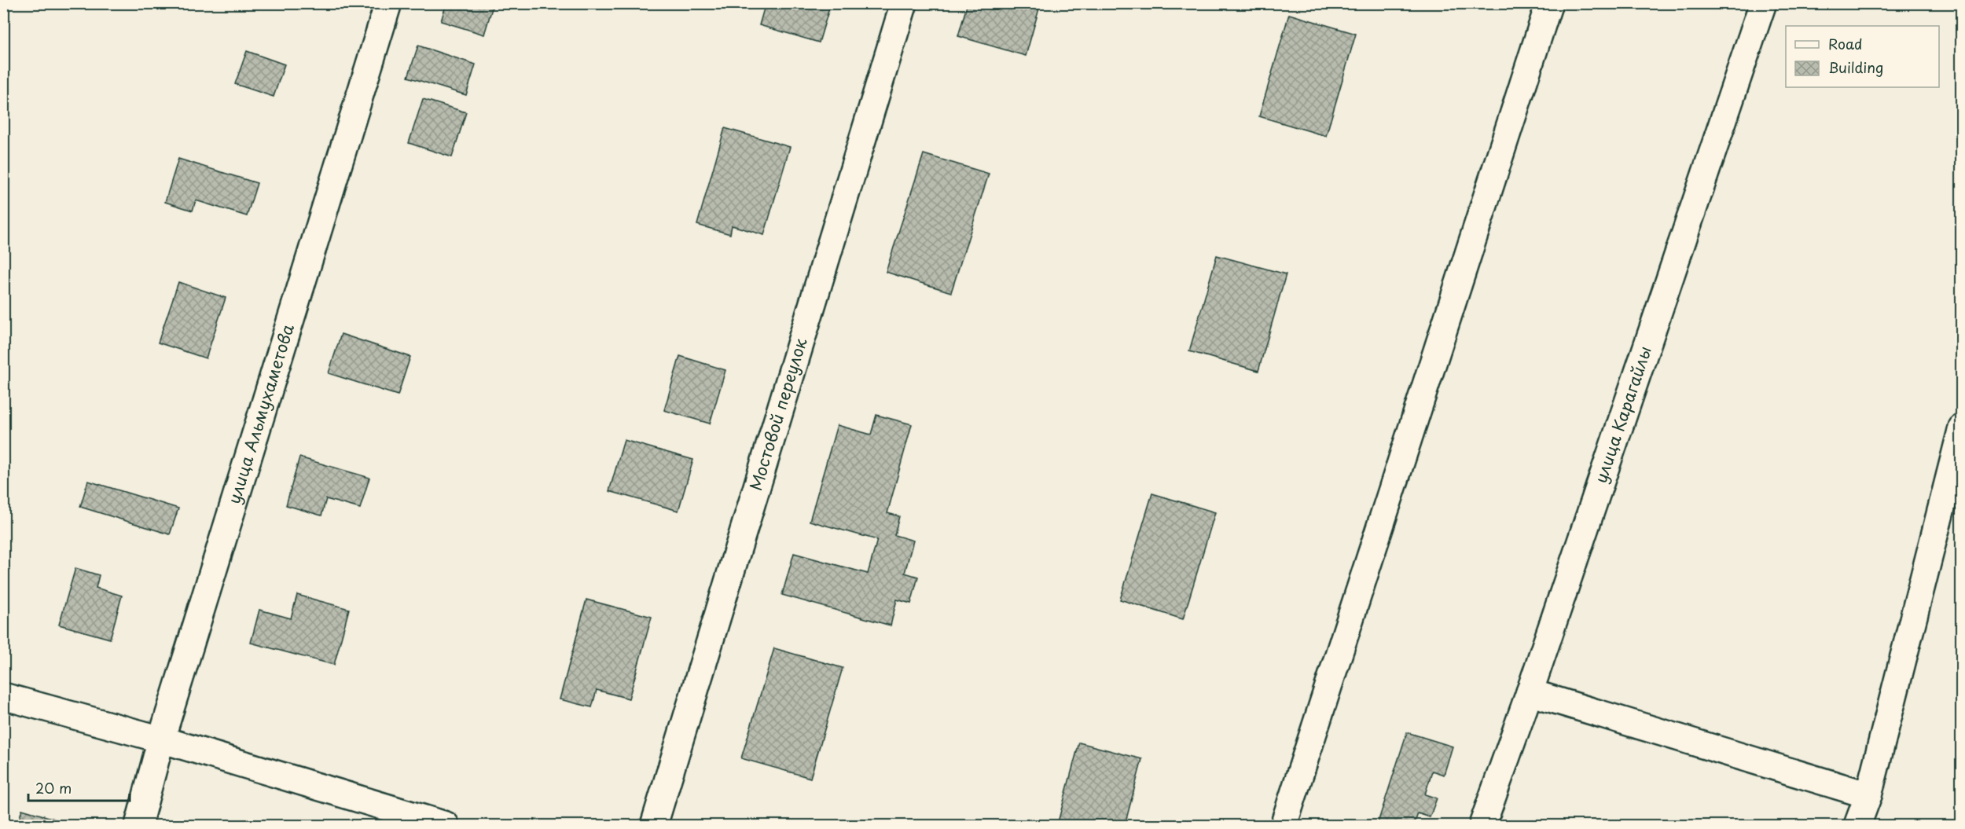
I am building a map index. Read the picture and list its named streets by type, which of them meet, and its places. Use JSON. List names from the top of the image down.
{
  "streets": {
    "street": ["улица Альмухаметова", "Мостовой переулок", "улица Карагайлы"]
  },
  "legend": ["Road", "Building"],
  "scale_bar": "20 m"
}
